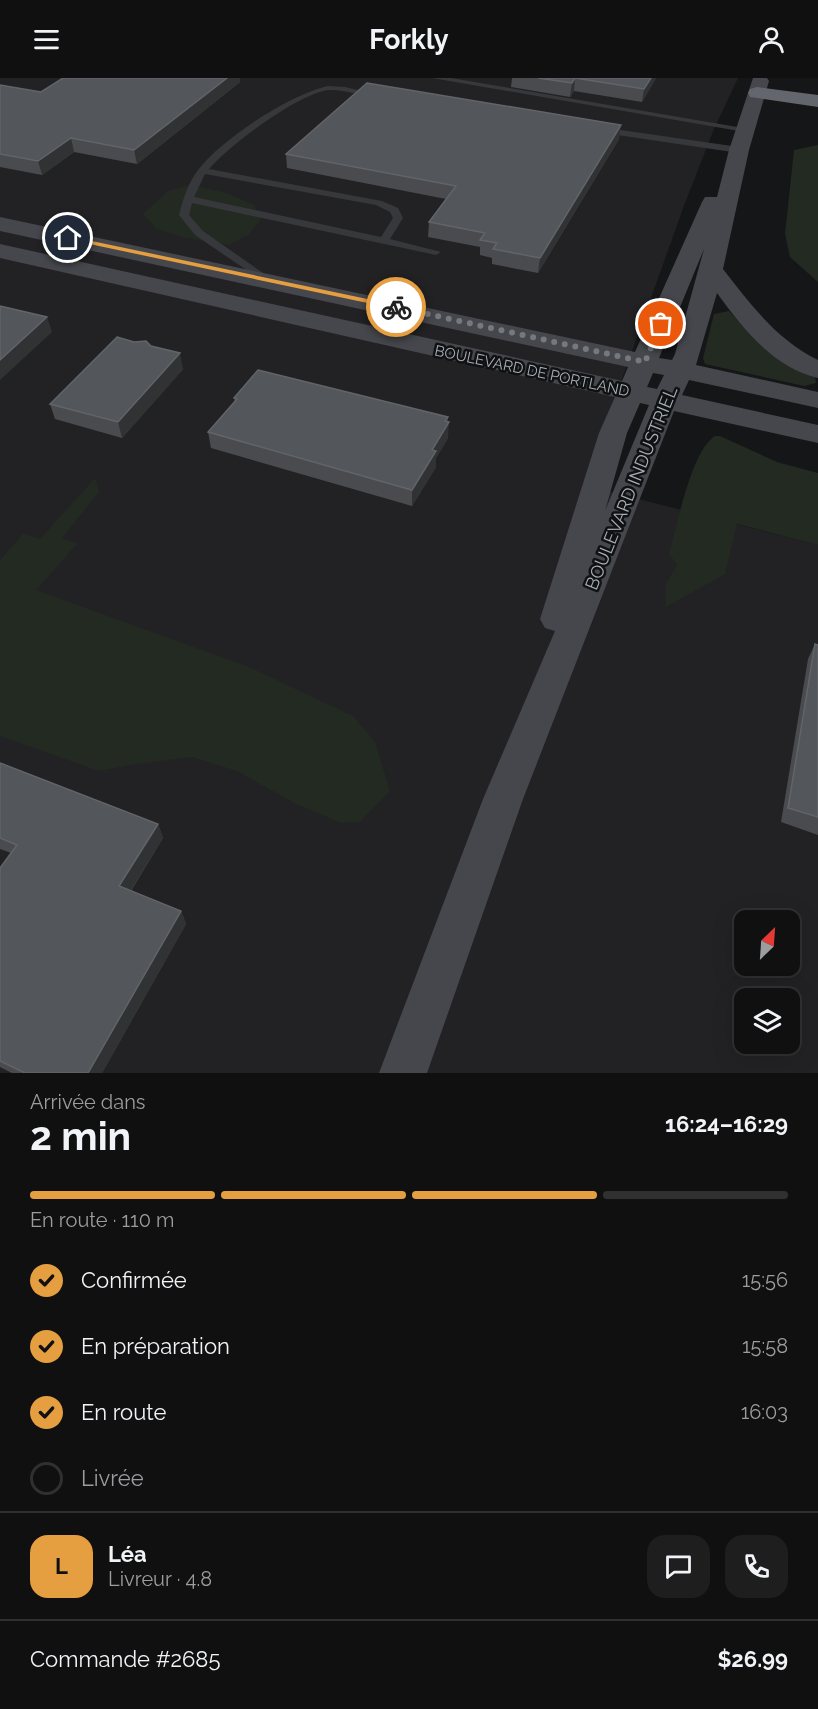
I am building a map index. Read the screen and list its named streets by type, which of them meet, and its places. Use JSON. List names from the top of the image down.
{
  "streets": {
    "main road": ["BOULEVARD DE PORTLAND", "BOULEVARD INDUSTRIEL"]
  },
  "crossings": [
    ["BOULEVARD DE PORTLAND", "BOULEVARD INDUSTRIEL"]
  ],
  "north": "top right",
  "page": {
    "header": "Forkly",
    "heading": ["2 min", "Arrivée dans", "16:24–16:29"],
    "panel": [
      "Léa",
      "Livreur · 4.8",
      "Commande #2685",
      "$26.99"
    ],
    "bar": "En route · 110 m",
    "list": [
      ["Confirmée", "15:56"],
      ["En préparation", "15:58"],
      ["En route", "16:03"],
      "Livrée"
    ],
    "round": "L"
  }
}
